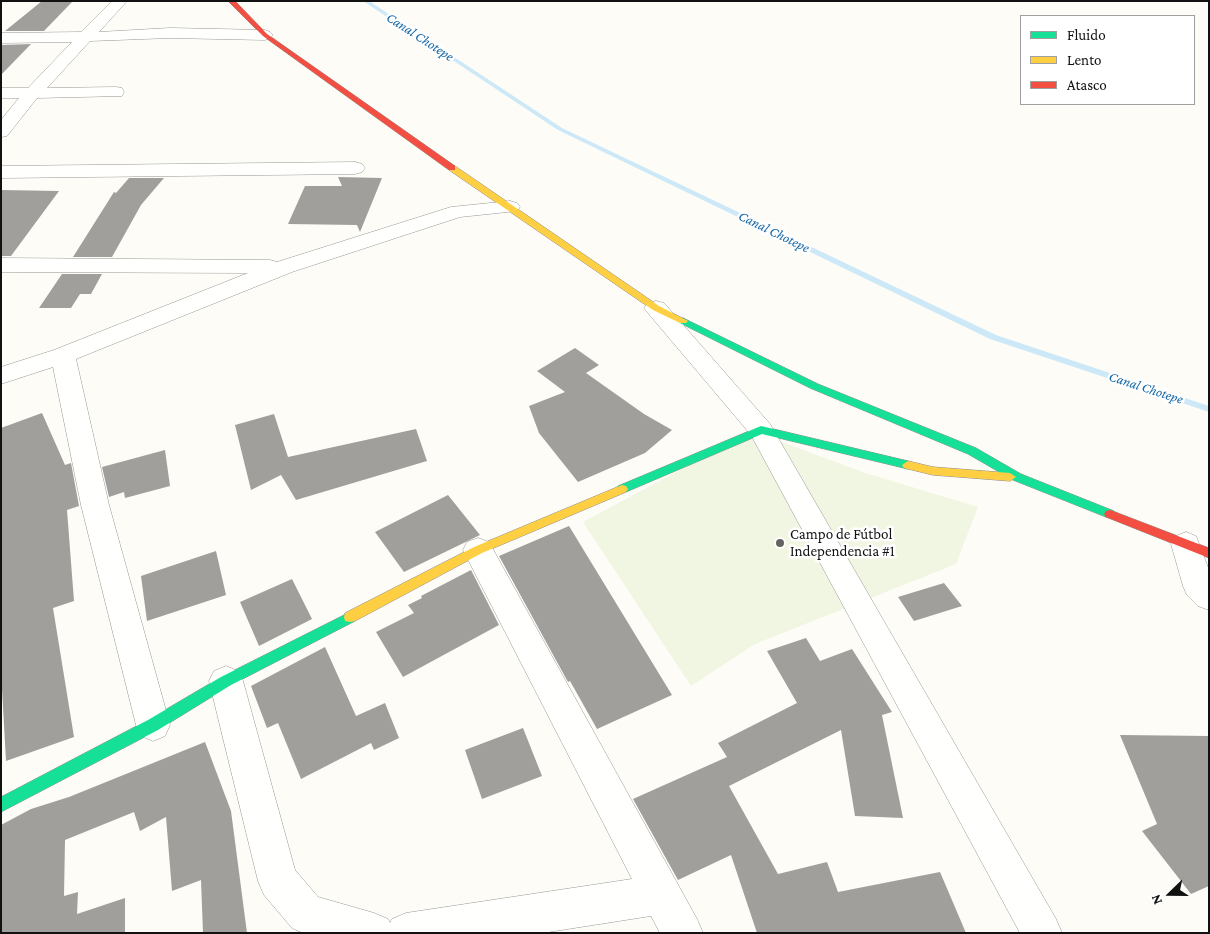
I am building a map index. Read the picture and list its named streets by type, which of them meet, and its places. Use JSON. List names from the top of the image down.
{
  "water": ["Canal Chotepe"],
  "places": ["Campo de Fútbol Independencia #1"],
  "legend": ["Fluido", "Lento", "Atasco"],
  "north": "left"
}
